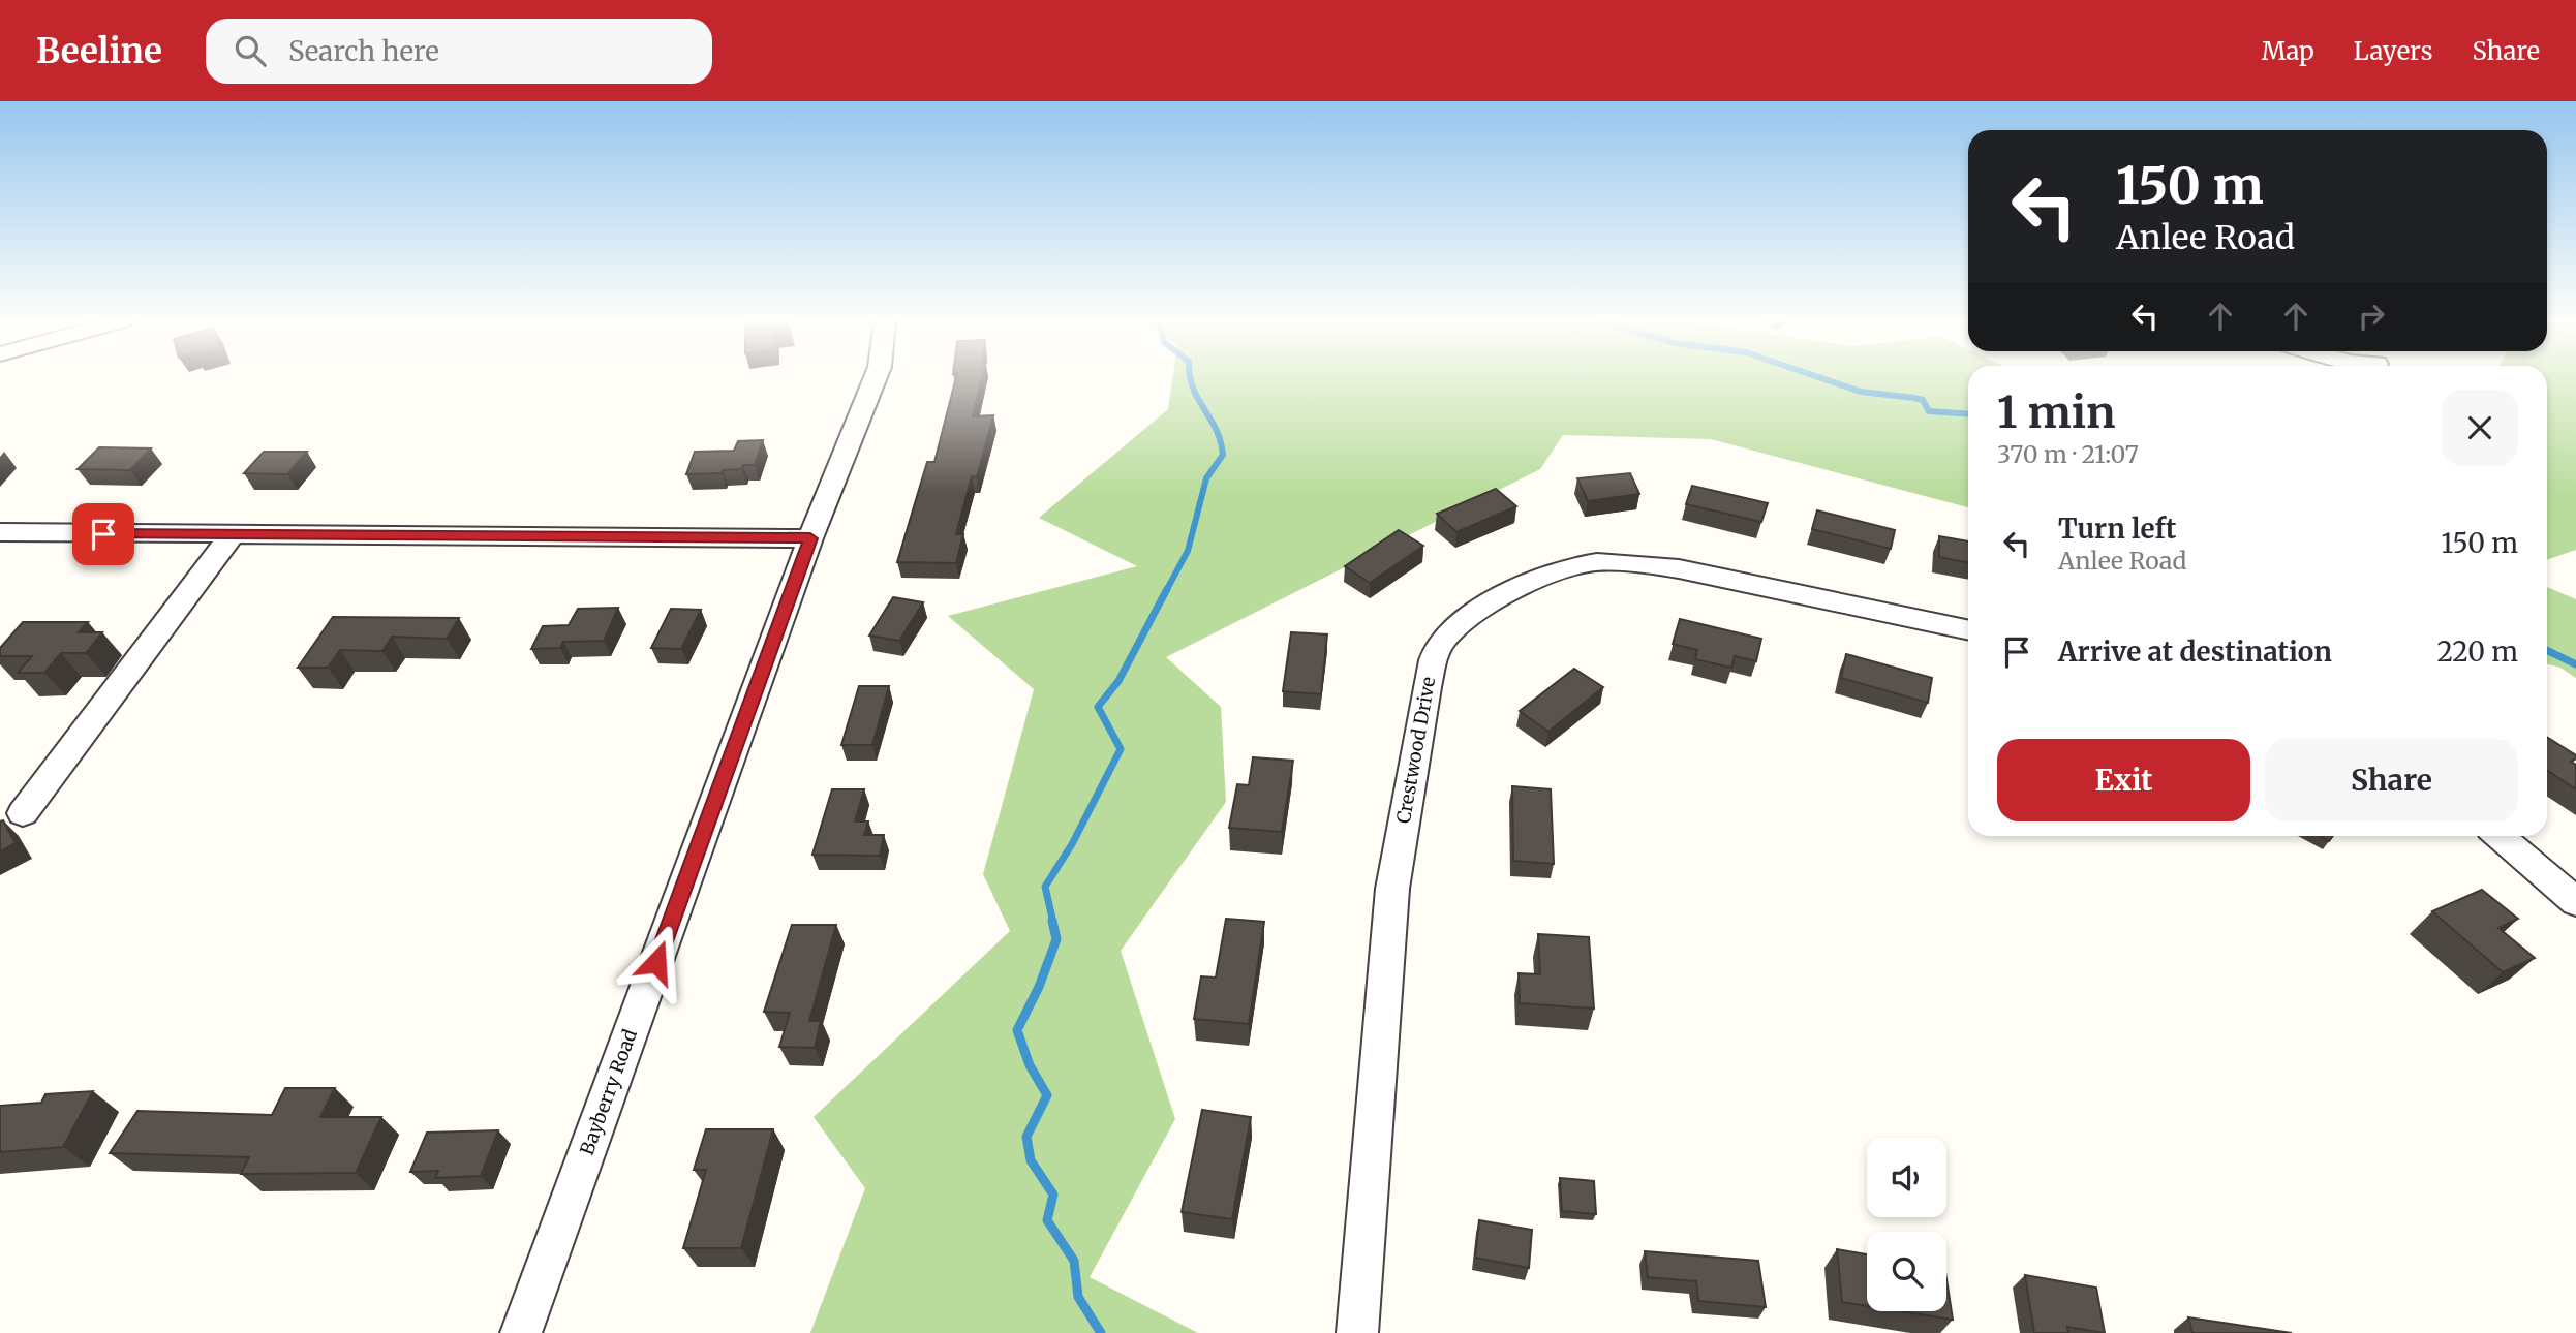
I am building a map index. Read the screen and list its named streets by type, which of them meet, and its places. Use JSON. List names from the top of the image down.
{
  "streets": {
    "street": ["Crestwood Drive", "Bayberry Road"]
  },
  "page": {
    "header": "Beeline",
    "search": "Search here",
    "nav": ["Map", "Layers", "Share"],
    "turn": ["150 m", "Anlee Road"],
    "heading": ["1 min", "370 m · 21:07"],
    "list": [
      {
        "name": "Turn left",
        "note": "Anlee Road",
        "value": "150 m"
      },
      {
        "name": "Arrive at destination",
        "value": "220 m"
      }
    ],
    "buttons": ["Exit", "Share"]
  }
}
